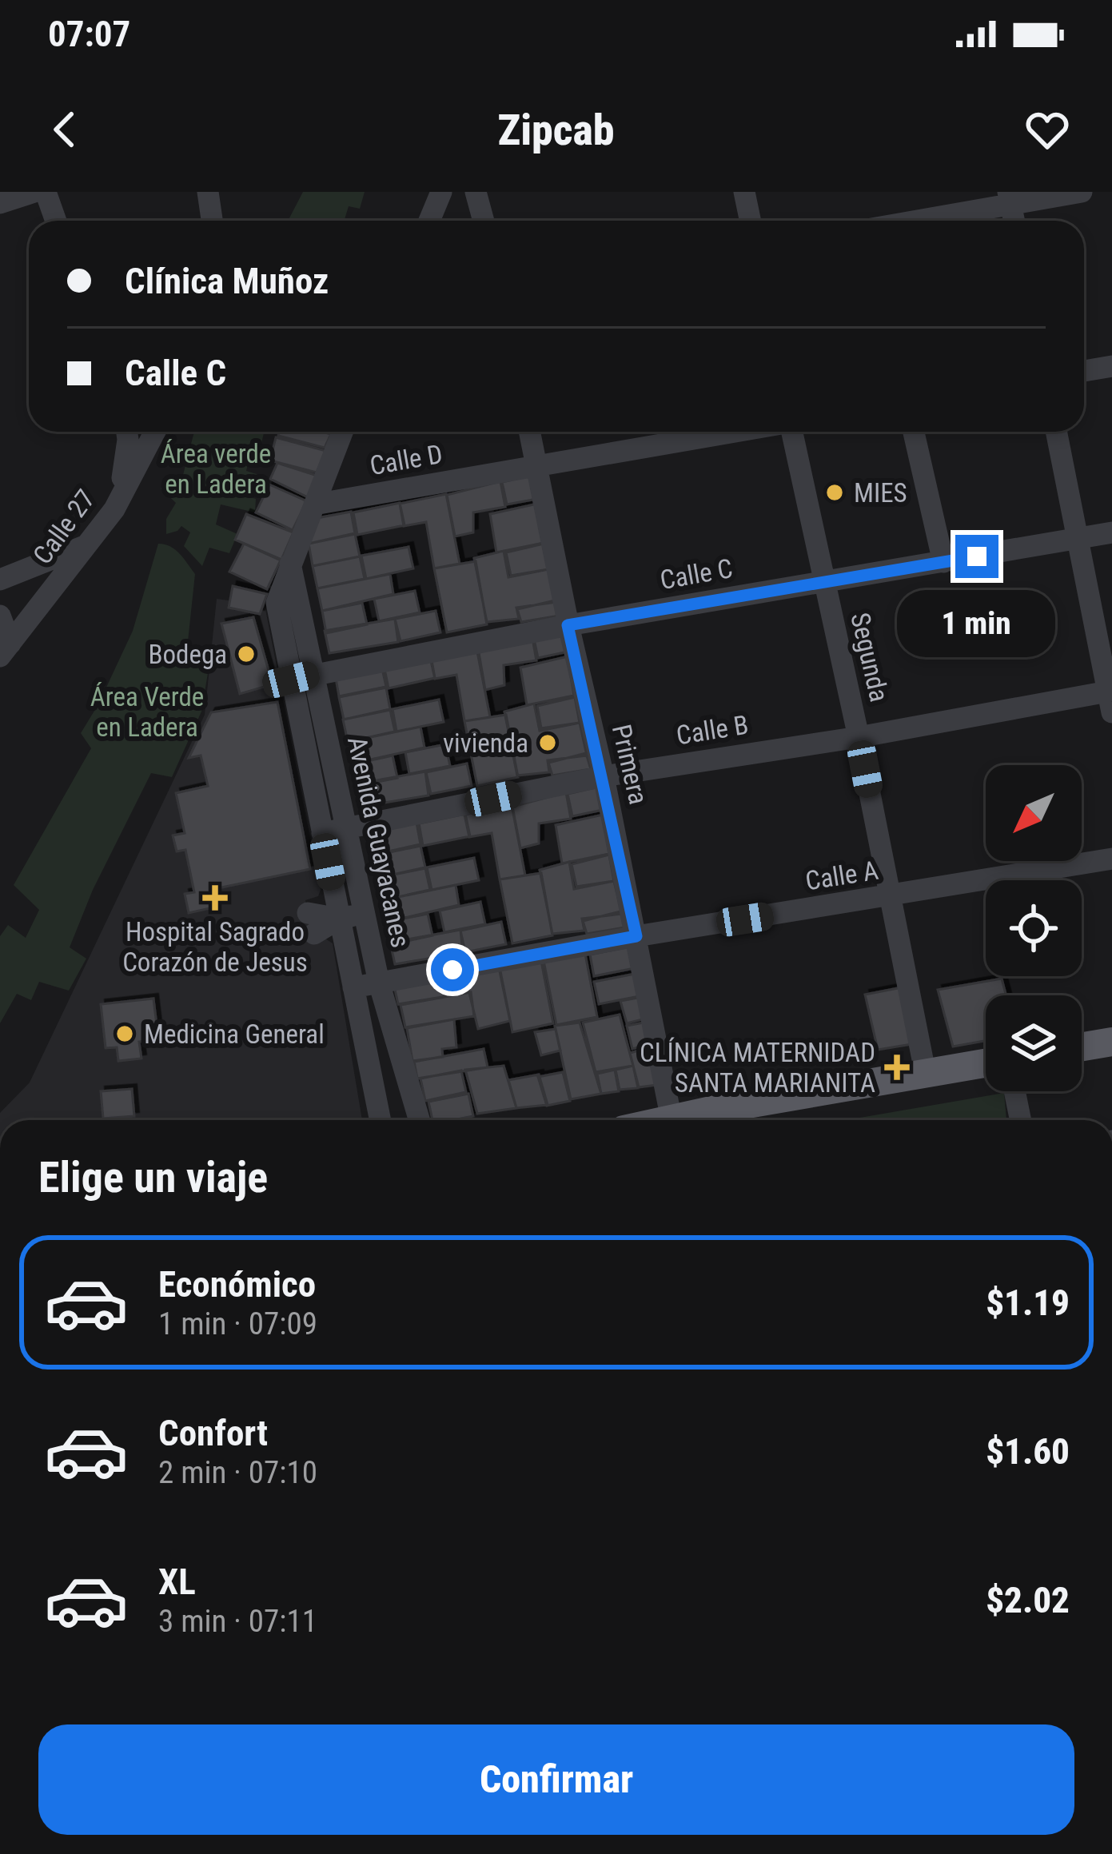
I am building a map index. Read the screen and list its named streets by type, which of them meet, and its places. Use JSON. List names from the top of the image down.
{
  "streets": {
    "street": [
      "Calle D",
      "Calle 27",
      "Calle C",
      "Segunda",
      "Calle B",
      "Primera",
      "Avenida Guayacanes",
      "Calle A"
    ]
  },
  "crossings": [
    ["Calle D", "Primera"],
    ["Calle D", "Avenida Guayacanes"],
    ["Calle C", "Segunda"],
    ["Calle C", "Primera"],
    ["Calle C", "Avenida Guayacanes"],
    ["Segunda", "Calle B"],
    ["Segunda", "Calle A"],
    ["Calle B", "Primera"],
    ["Calle B", "Avenida Guayacanes"],
    ["Primera", "Calle A"],
    ["Avenida Guayacanes", "Calle A"]
  ],
  "parks": ["Área verde en Ladera", "Área Verde en Ladera"],
  "places": {
    "other": [
      "MIES",
      "Bodega",
      "vivienda",
      "Medicina General"
    ],
    "health": ["Hospital Sagrado Corazón de Jesus", "CLÍNICA MATERNIDAD SANTA MARIANITA"]
  },
  "north": "bottom left",
  "page": {
    "status": "07:07",
    "header": "Zipcab",
    "banner": ["Clínica Muñoz", "Calle C"],
    "bubble": "1 min",
    "heading": "Elige un viaje",
    "list": [
      {
        "name": "Económico",
        "note": "1 min · 07:09",
        "value": "$1.19"
      },
      {
        "name": "Confort",
        "note": "2 min · 07:10",
        "value": "$1.60"
      },
      {
        "name": "XL",
        "note": "3 min · 07:11",
        "value": "$2.02"
      }
    ],
    "buttons": "Confirmar"
  }
}
